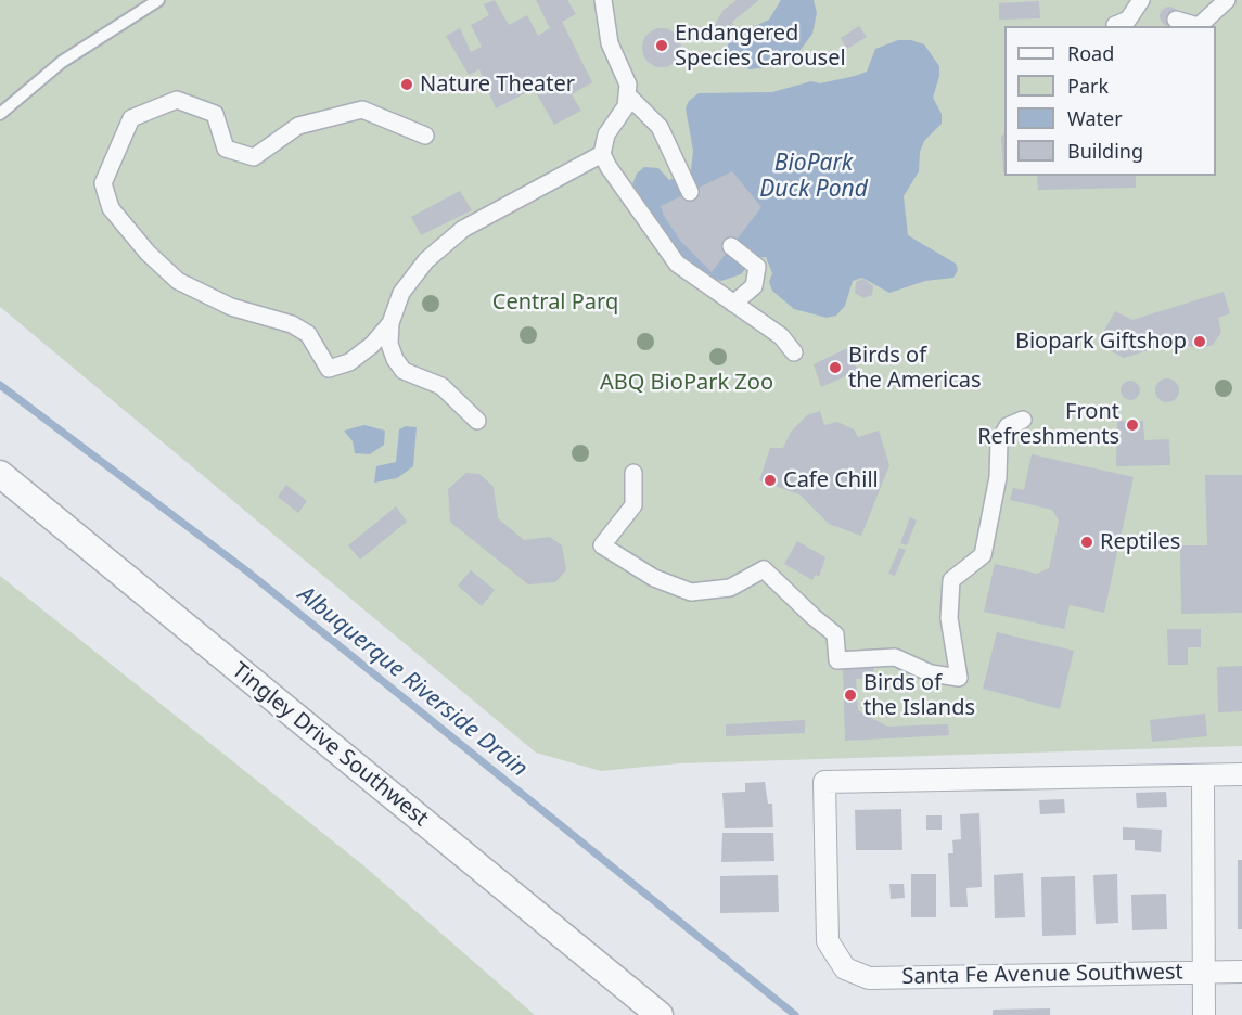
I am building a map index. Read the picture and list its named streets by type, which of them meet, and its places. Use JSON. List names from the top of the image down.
{
  "streets": {
    "street": ["Tingley Drive Southwest", "Santa Fe Avenue Southwest"]
  },
  "water": ["BioPark Duck Pond", "Albuquerque Riverside Drain"],
  "parks": ["Central Parq", "ABQ BioPark Zoo"],
  "places": [
    "Endangered Species Carousel",
    "Nature Theater",
    "Biopark Giftshop",
    "Birds of the Americas",
    "Front Refreshments",
    "Cafe Chill",
    "Reptiles",
    "Birds of the Islands"
  ],
  "legend": [
    "Road",
    "Park",
    "Water",
    "Building"
  ]
}
